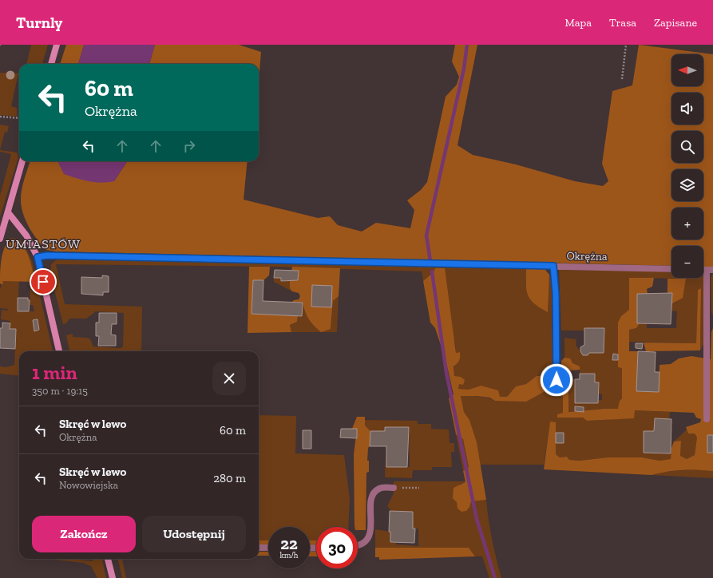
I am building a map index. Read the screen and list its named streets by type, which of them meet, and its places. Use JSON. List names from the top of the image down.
{
  "streets": {
    "street": ["Okrężna"]
  },
  "districts": ["UMIASTÓW"],
  "north": "left",
  "page": {
    "header": "Turnly",
    "nav": ["Mapa", "Trasa", "Zapisane"],
    "map_buttons": ["+", "−"],
    "turn": ["60 m", "Okrężna"],
    "heading": ["1 min", "350 m · 19:15"],
    "list": [
      {
        "name": "Skręć w lewo",
        "note": "Okrężna",
        "value": "60 m"
      },
      {
        "name": "Skręć w lewo",
        "note": "Nowowiejska",
        "value": "280 m"
      }
    ],
    "buttons": ["Zakończ", "Udostępnij"],
    "speed": "22 km/h",
    "limit": "30"
  }
}
